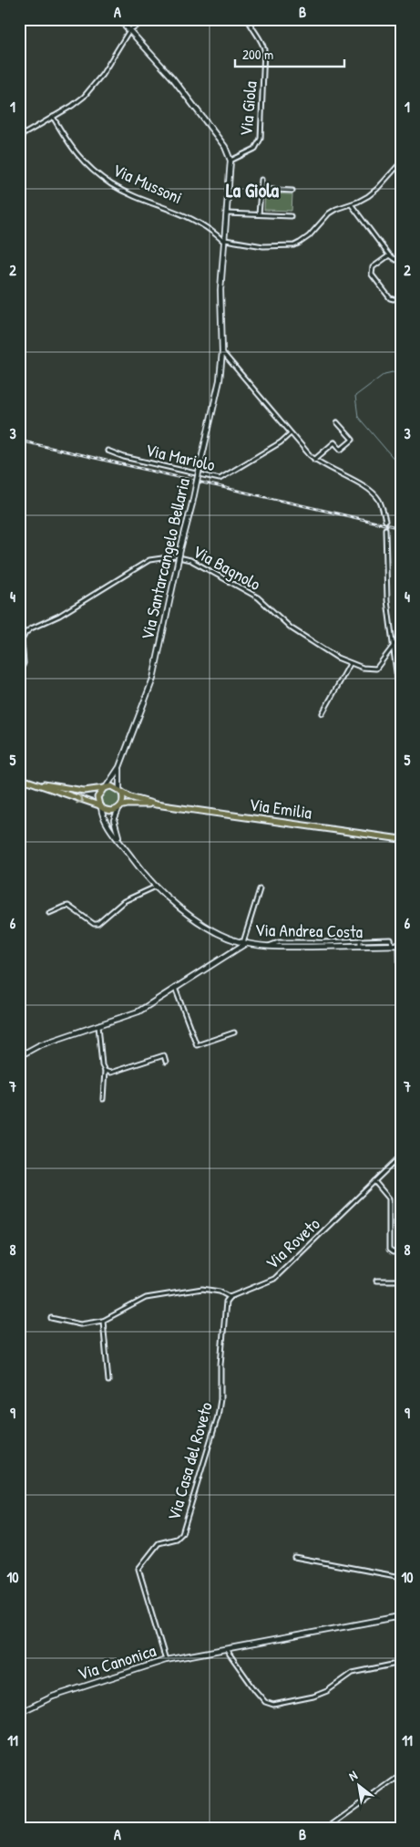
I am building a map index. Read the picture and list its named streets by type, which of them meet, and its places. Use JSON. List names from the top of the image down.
{
  "streets": {
    "main road": ["Via Emilia"],
    "street": [
      "Via Giola",
      "Via Mussoni",
      "Via Mariolo",
      "Via Santarcangelo Bellaria",
      "Via Bagnolo",
      "Via Andrea Costa",
      "Via Roveto",
      "Via Casa del Roveto",
      "Via Canonica"
    ]
  },
  "crossings": [
    ["Via Giola", "Via Santarcangelo Bellaria"],
    ["Via Mussoni", "Via Santarcangelo Bellaria"],
    ["Via Santarcangelo Bellaria", "Via Emilia"],
    ["Via Santarcangelo Bellaria", "Via Andrea Costa"],
    ["Via Emilia", "Via Andrea Costa"],
    ["Via Roveto", "Via Casa del Roveto"],
    ["Via Casa del Roveto", "Via Canonica"]
  ],
  "districts": ["La Giola"],
  "scale_bar": "200 m",
  "north": "top left",
  "grid": {
    "columns": ["A", "B"],
    "rows": [
      "1",
      "2",
      "3",
      "4",
      "5",
      "6",
      "7",
      "8",
      "9",
      "10",
      "11"
    ]
  }
}
